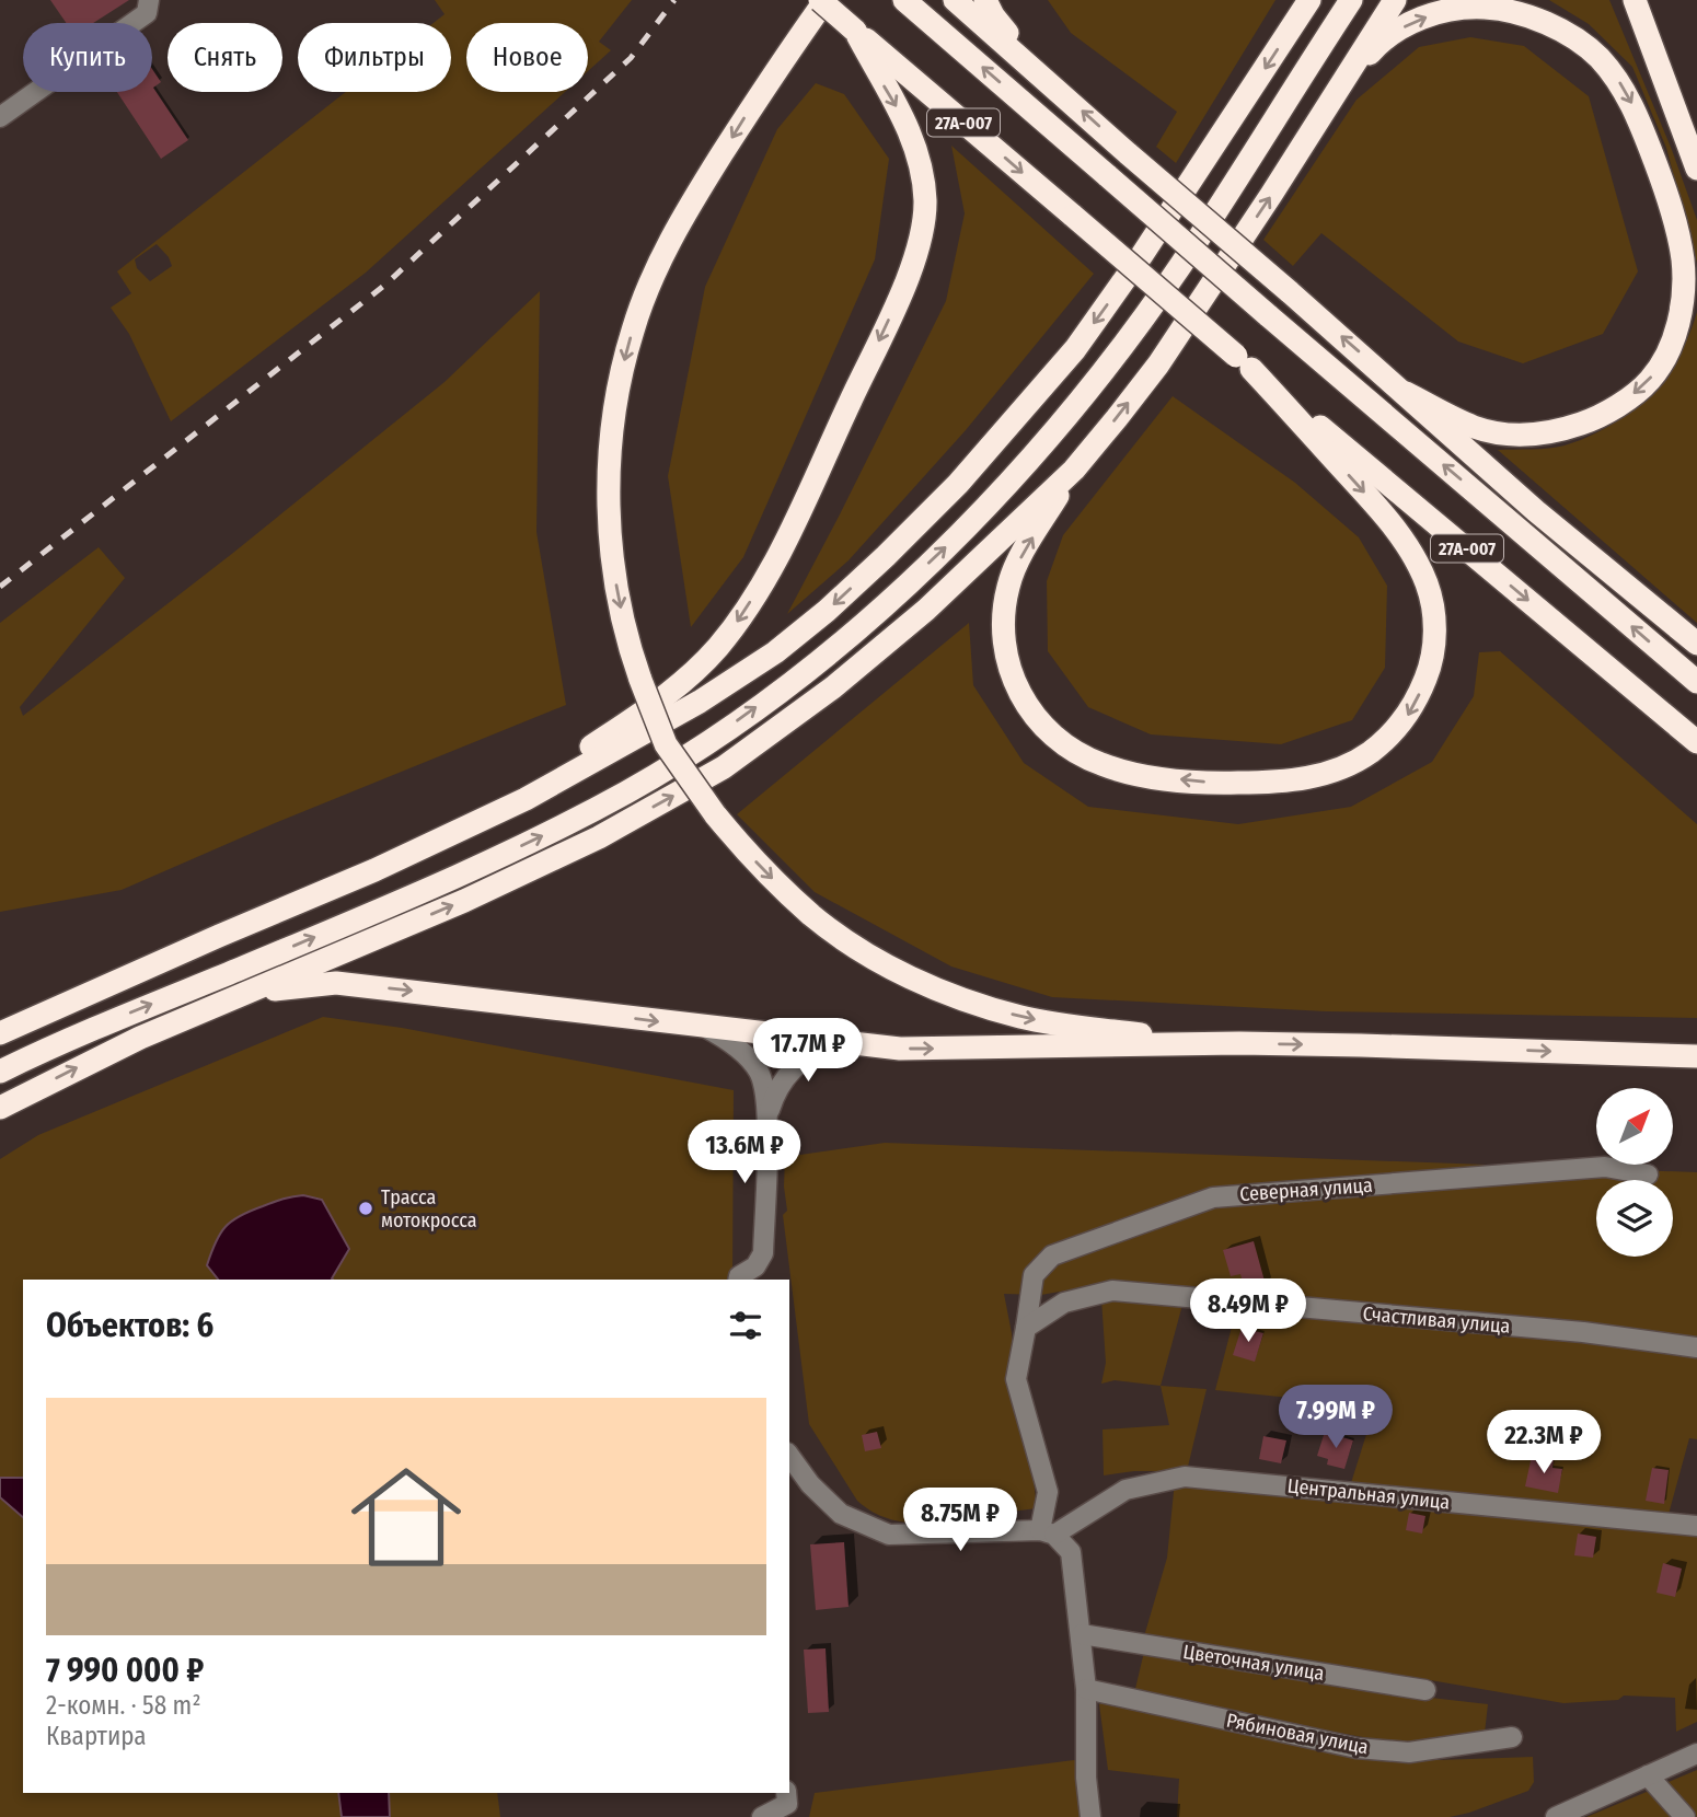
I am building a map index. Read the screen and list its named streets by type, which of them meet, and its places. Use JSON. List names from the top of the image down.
{
  "streets": {
    "highway": ["27А-007"],
    "street": [
      "Северная улица",
      "Счастливая улица",
      "Центральная улица",
      "Цветочная улица",
      "Рябиновая улица"
    ]
  },
  "crossings": [
    ["Северная улица", "Счастливая улица"]
  ],
  "places": ["Трасса мотокросса"],
  "north": "top right",
  "page": {
    "chip": [
      "Купить",
      "Снять",
      "Фильтры",
      "Новое"
    ],
    "price": [
      "17.7M ₽",
      "13.6M ₽",
      "8.49M ₽",
      "7.99M ₽",
      "22.3M ₽",
      "8.75M ₽"
    ],
    "heading": "Объектов: 6",
    "list": [
      {
        "name": "7 990 000 ₽",
        "note": "2-комн. · 58 m² · Квартира"
      }
    ]
  }
}
